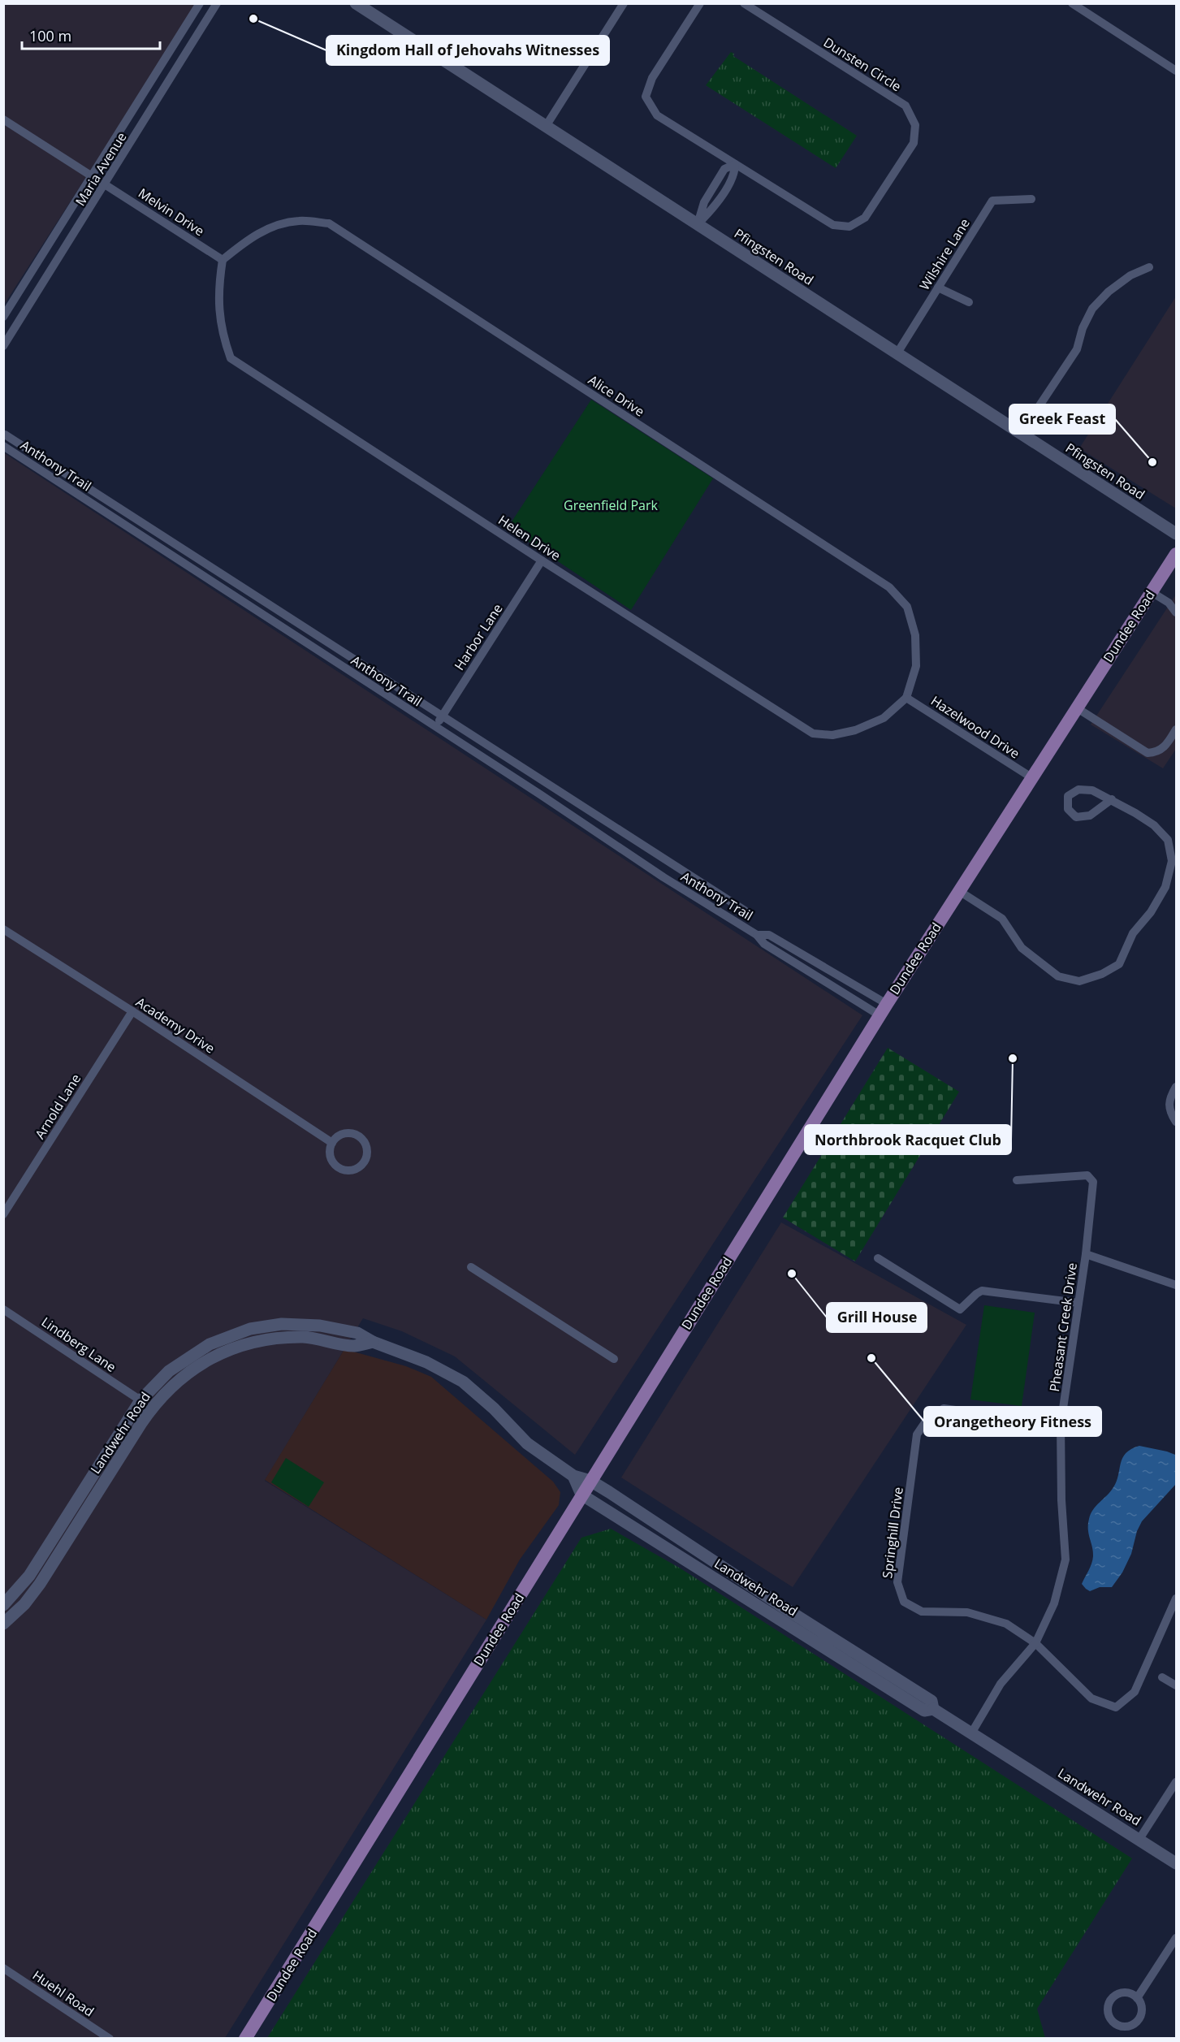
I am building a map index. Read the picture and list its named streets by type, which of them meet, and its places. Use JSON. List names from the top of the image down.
{
  "streets": {
    "main road": ["Pfingsten Road", "Dundee Road", "Landwehr Road"],
    "street": [
      "Dunsten Circle",
      "Maria Avenue",
      "Melvin Drive",
      "Wilshire Lane",
      "Alice Drive",
      "Anthony Trail",
      "Helen Drive",
      "Harbor Lane",
      "Hazelwood Drive",
      "Academy Drive",
      "Arnold Lane",
      "Pheasant Creek Drive",
      "Lindberg Lane",
      "Springhill Drive",
      "Huehl Road"
    ]
  },
  "crossings": [
    ["Maria Avenue", "Melvin Drive"],
    ["Melvin Drive", "Alice Drive"],
    ["Melvin Drive", "Helen Drive"],
    ["Wilshire Lane", "Pfingsten Road"],
    ["Alice Drive", "Helen Drive"],
    ["Alice Drive", "Hazelwood Drive"],
    ["Anthony Trail", "Dundee Road"],
    ["Anthony Trail", "Harbor Lane"],
    ["Helen Drive", "Harbor Lane"],
    ["Helen Drive", "Hazelwood Drive"],
    ["Dundee Road", "Hazelwood Drive"],
    ["Dundee Road", "Landwehr Road"],
    ["Academy Drive", "Arnold Lane"],
    ["Pheasant Creek Drive", "Landwehr Road"],
    ["Pheasant Creek Drive", "Springhill Drive"],
    ["Lindberg Lane", "Landwehr Road"]
  ],
  "parks": ["Greenfield Park"],
  "places": [
    "Kingdom Hall of Jehovahs Witnesses",
    "Greek Feast",
    "Northbrook Racquet Club",
    "Grill House",
    "Orangetheory Fitness"
  ],
  "scale_bar": "100 m"
}
